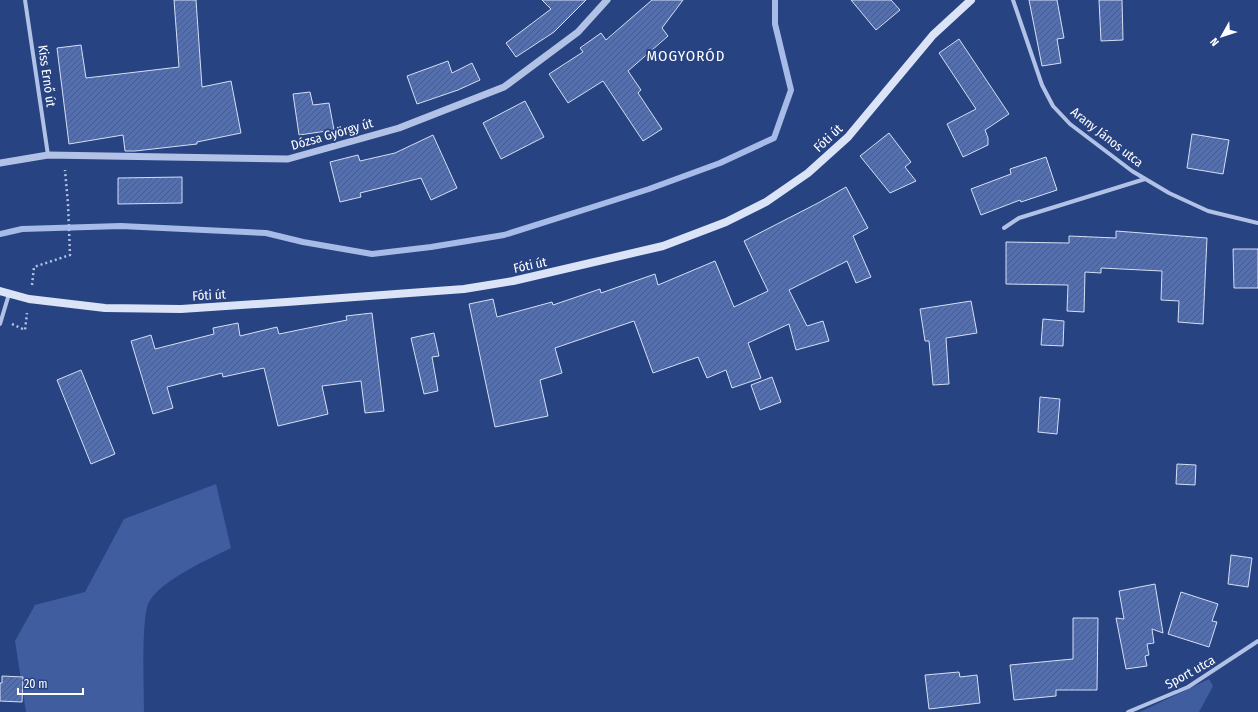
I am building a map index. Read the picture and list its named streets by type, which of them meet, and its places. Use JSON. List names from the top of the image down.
{
  "streets": {
    "main road": ["Fóti út"],
    "street": [
      "Kiss Ernő út",
      "Dózsa György út",
      "Arany János utca",
      "Sport utca"
    ]
  },
  "crossings": [
    ["Kiss Ernő út", "Dózsa György út"]
  ],
  "districts": ["MOGYORÓD"],
  "scale_bar": "20 m",
  "north": "bottom left"
}
